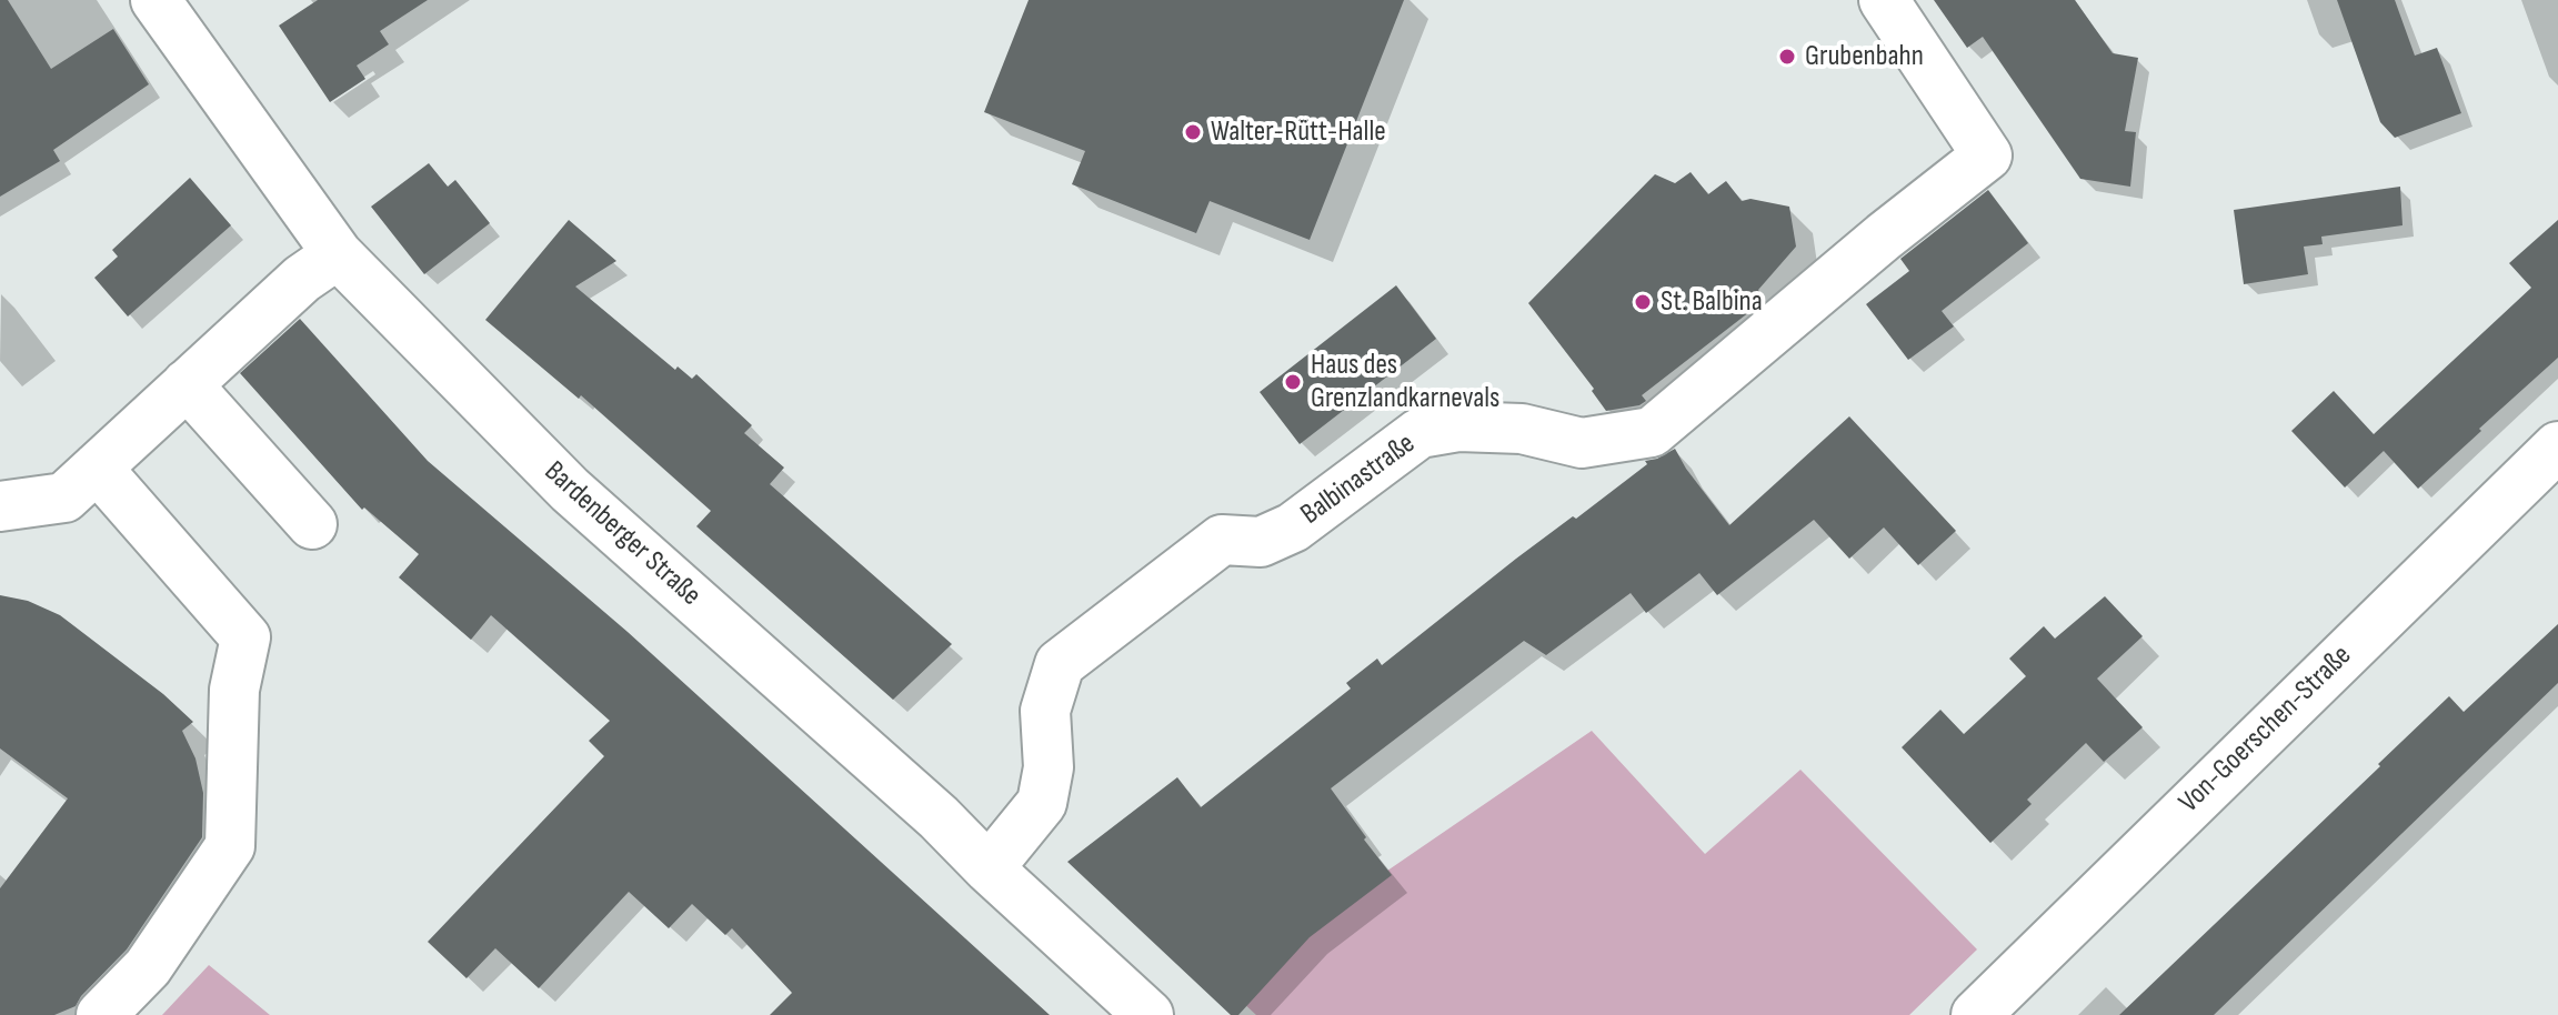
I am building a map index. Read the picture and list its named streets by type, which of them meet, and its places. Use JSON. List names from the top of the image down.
{
  "streets": {
    "street": ["Balbinastraße", "Bardenberger Straße", "Von-Goerschen-Straße"]
  },
  "crossings": [
    ["Balbinastraße", "Bardenberger Straße"]
  ],
  "places": [
    "Grubenbahn",
    "Walter-Rütt-Halle",
    "St. Balbina",
    "Haus des Grenzlandkarnevals"
  ]
}
